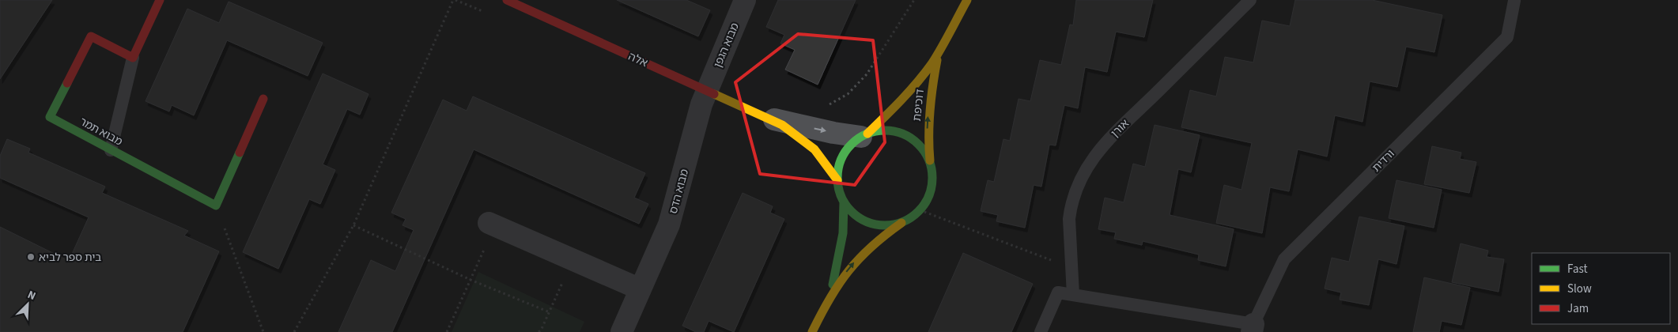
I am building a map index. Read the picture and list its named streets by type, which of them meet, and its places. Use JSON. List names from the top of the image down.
{
  "streets": {
    "street": [
      "מבוא הגפן",
      "אלה",
      "דוכיפת",
      "מבוא תמר",
      "מבוא הדס"
    ],
    "lane": ["אורן", "ורדית"]
  },
  "crossings": [
    ["מבוא הגפן", "אלה"],
    ["מבוא הגפן", "מבוא הדס"],
    ["אלה", "דוכיפת"],
    ["אלה", "מבוא הדס"]
  ],
  "one_way": ["דוכיפת"],
  "places": ["בית ספר לביא"],
  "legend": ["Fast", "Slow", "Jam"],
  "north": "top right"
}
